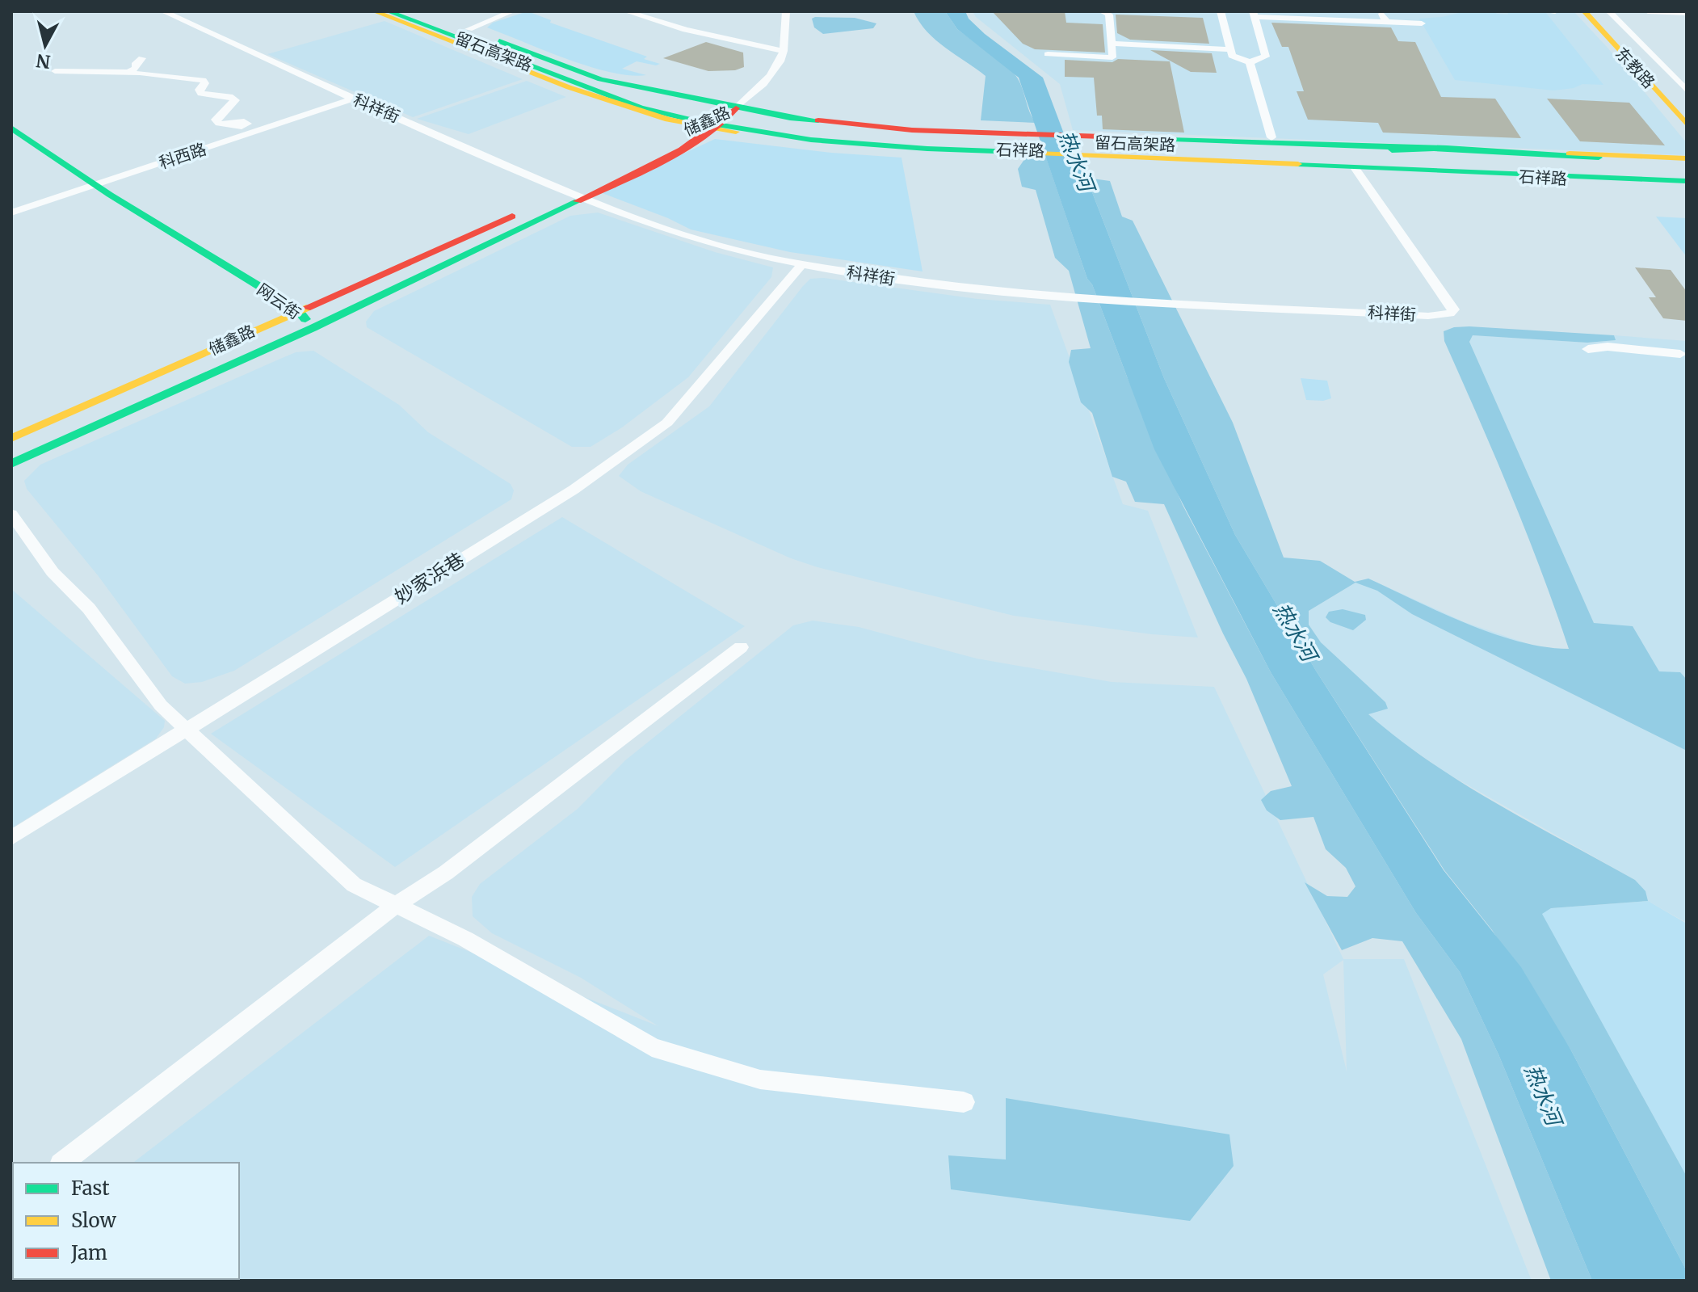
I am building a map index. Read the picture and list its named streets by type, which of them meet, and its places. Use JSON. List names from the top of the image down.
{
  "streets": {
    "main road": [
      "留石高架路",
      "东教路",
      "储鑫路",
      "石祥路",
      "网云街"
    ],
    "street": ["科祥街", "科西路", "妙家浜巷"]
  },
  "crossings": [
    ["留石高架路", "石祥路"],
    ["科祥街", "储鑫路"],
    ["科祥街", "石祥路"],
    ["科祥街", "科西路"],
    ["科祥街", "妙家浜巷"],
    ["储鑫路", "石祥路"],
    ["储鑫路", "网云街"],
    ["科西路", "网云街"]
  ],
  "water": ["热水河"],
  "legend": ["Fast", "Slow", "Jam"],
  "north": "bottom"
}
